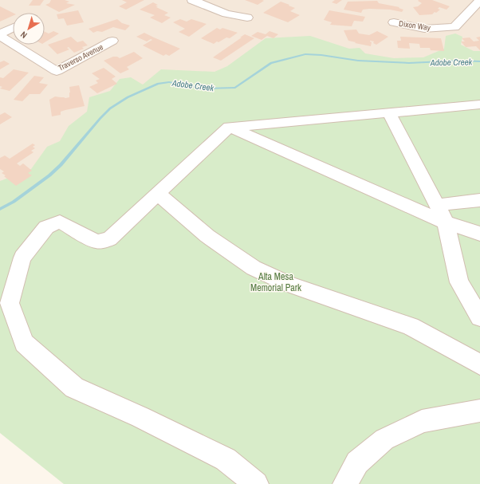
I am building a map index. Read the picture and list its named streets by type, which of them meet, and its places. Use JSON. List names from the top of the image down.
{
  "streets": {
    "street": ["Dixon Way", "Traverso Avenue"]
  },
  "water": ["Adobe Creek"],
  "parks": ["Alta Mesa Memorial Park"],
  "north": "bottom left"
}
